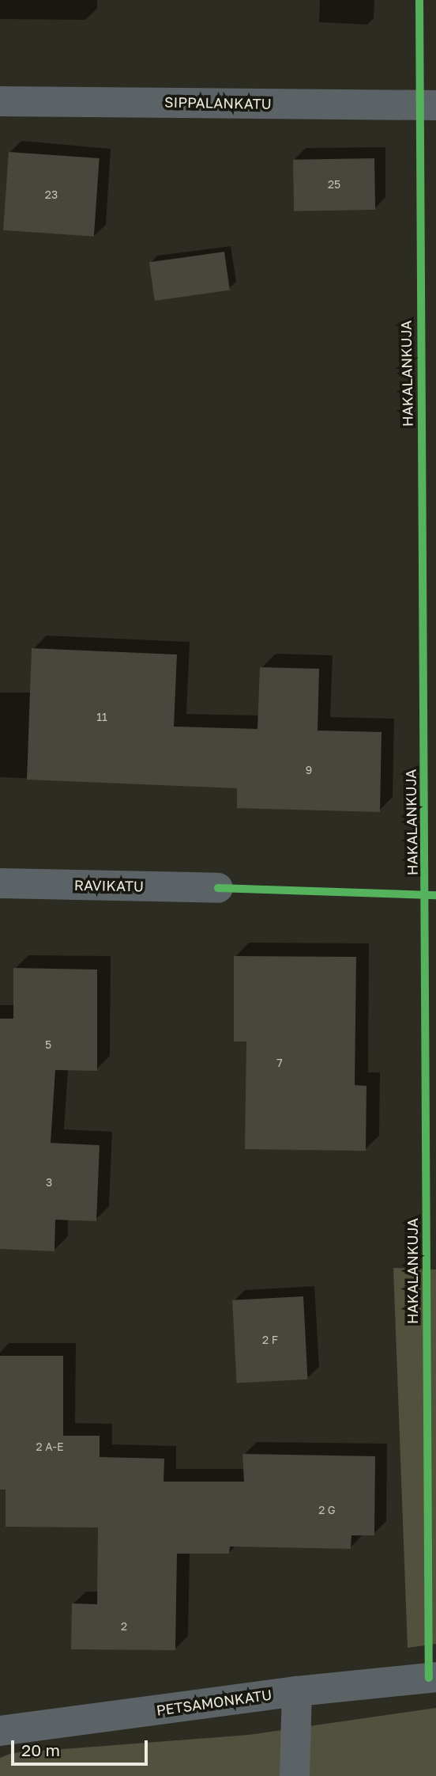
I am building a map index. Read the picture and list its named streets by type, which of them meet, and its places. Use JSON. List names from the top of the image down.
{
  "streets": {
    "street": ["SIPPALANKATU", "RAVIKATU", "PETSAMONKATU"],
    "cycle path": ["HAKALANKUJA"]
  },
  "house_numbers": [
    "25",
    "23",
    "11",
    "9",
    "5",
    "7",
    "3",
    "2 F",
    "2 A-E",
    "2 G",
    "2"
  ],
  "scale_bar": "20 m"
}
